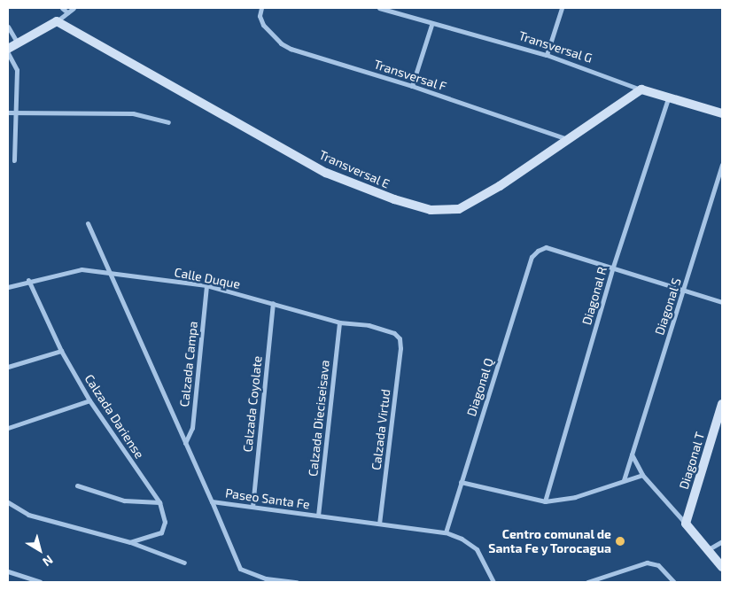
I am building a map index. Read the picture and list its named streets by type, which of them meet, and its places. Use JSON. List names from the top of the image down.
{
  "streets": {
    "street": [
      "Transversal G",
      "Transversal F",
      "Transversal E",
      "Calle Duque",
      "Diagonal R",
      "Diagonal S",
      "Calzada Campa",
      "Diagonal Q",
      "Calzada Coyolate",
      "Calzada Dariense",
      "Calzada Dieciseisava",
      "Calzada Virtud",
      "Diagonal T",
      "Paseo Santa Fe"
    ]
  },
  "crossings": [
    ["Transversal G", "Transversal E"],
    ["Transversal G", "Diagonal R"],
    ["Transversal F", "Transversal E"],
    ["Calle Duque", "Calzada Campa"],
    ["Calle Duque", "Calzada Coyolate"],
    ["Calle Duque", "Calzada Dariense"],
    ["Calle Duque", "Calzada Dieciseisava"],
    ["Calle Duque", "Calzada Virtud"],
    ["Calle Duque", "Paseo Santa Fe"],
    ["Diagonal R", "Diagonal Q"],
    ["Calzada Campa", "Paseo Santa Fe"],
    ["Diagonal Q", "Paseo Santa Fe"],
    ["Calzada Coyolate", "Paseo Santa Fe"],
    ["Calzada Dieciseisava", "Paseo Santa Fe"],
    ["Calzada Virtud", "Paseo Santa Fe"]
  ],
  "places": ["Centro comunal de Santa Fe y Torocagua"],
  "north": "bottom right"
}
